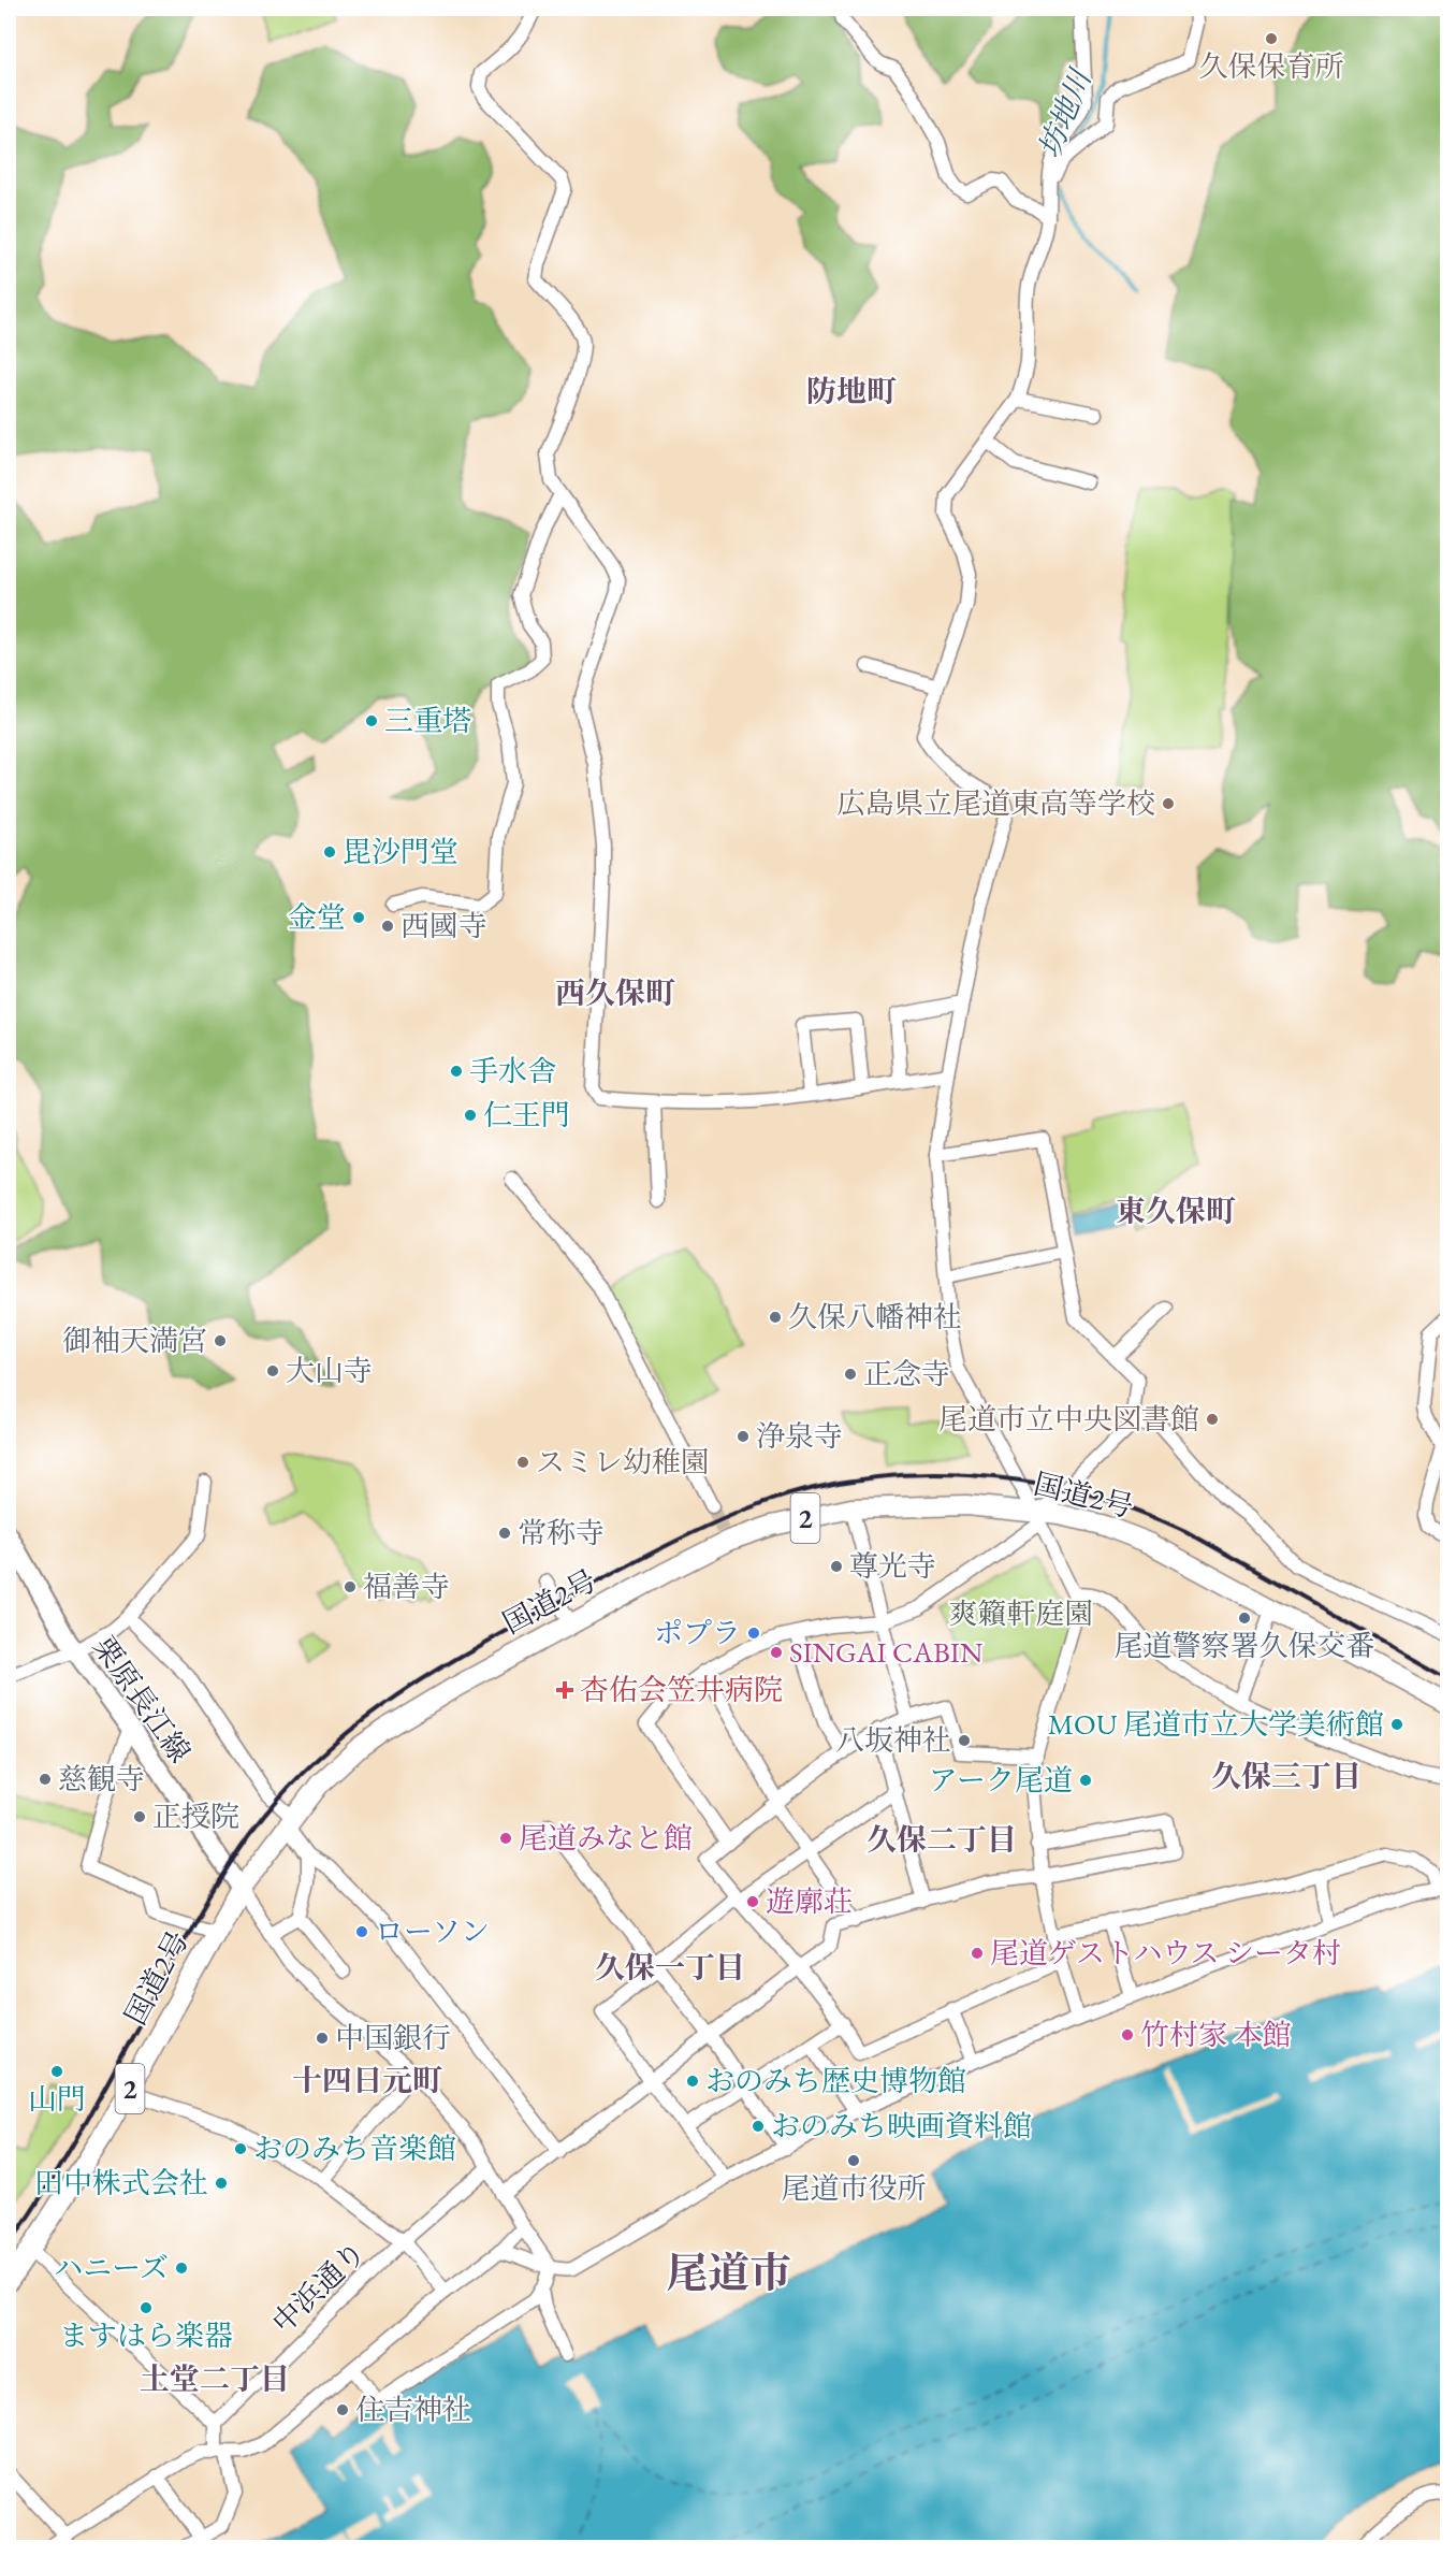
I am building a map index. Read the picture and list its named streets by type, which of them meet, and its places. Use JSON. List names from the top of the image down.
{
  "streets": {
    "highway": ["国道2号", "2"],
    "main road": ["栗原長江線"],
    "street": ["中浜通り"]
  },
  "crossings": [
    ["国道2号", "栗原長江線"]
  ],
  "districts": [
    "防地町",
    "西久保町",
    "東久保町",
    "久保三丁目",
    "久保二丁目",
    "久保一丁目",
    "十四日元町",
    "尾道市",
    "土堂二丁目"
  ],
  "water": ["坊地川"],
  "parks": ["爽籟軒庭園"],
  "places": {
    "other": [
      "久保保育所",
      "三重塔",
      "広島県立尾道東高等学校",
      "毘沙門堂",
      "金堂",
      "西國寺",
      "手水舎",
      "仁王門",
      "久保八幡神社",
      "御袖天満宮",
      "大山寺",
      "正念寺",
      "尾道市立中央図書館",
      "浄泉寺",
      "スミレ幼稚園",
      "常称寺",
      "尊光寺",
      "福善寺",
      "尾道警察署久保交番",
      "ポプラ",
      "SINGAI CABIN",
      "MOU 尾道市立大学美術館",
      "八坂神社",
      "慈観寺",
      "アーク尾道",
      "正授院",
      "尾道みなと館",
      "遊廓荘",
      "ローソン",
      "尾道ゲストハウス シータ村",
      "竹村家 本館",
      "中国銀行",
      "山門",
      "おのみち歴史博物館",
      "おのみち映画資料館",
      "おのみち音楽館",
      "尾道市役所",
      "田中株式会社",
      "ハニーズ",
      "ますはら楽器",
      "住吉神社"
    ],
    "health": ["杏佑会笠井病院"]
  }
}
